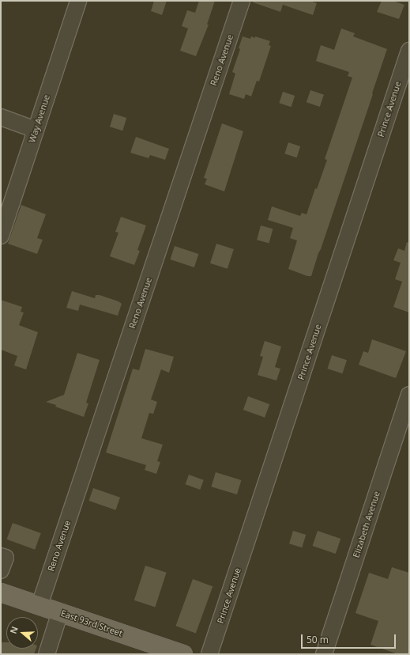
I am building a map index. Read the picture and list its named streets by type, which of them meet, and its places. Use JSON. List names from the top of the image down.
{
  "streets": {
    "main road": ["East 93rd Street"],
    "street": [
      "Reno Avenue",
      "Prince Avenue",
      "Way Avenue",
      "Elizabeth Avenue"
    ]
  },
  "crossings": [
    ["Reno Avenue", "East 93rd Street"]
  ],
  "scale_bar": "50 m",
  "north": "left"
}
